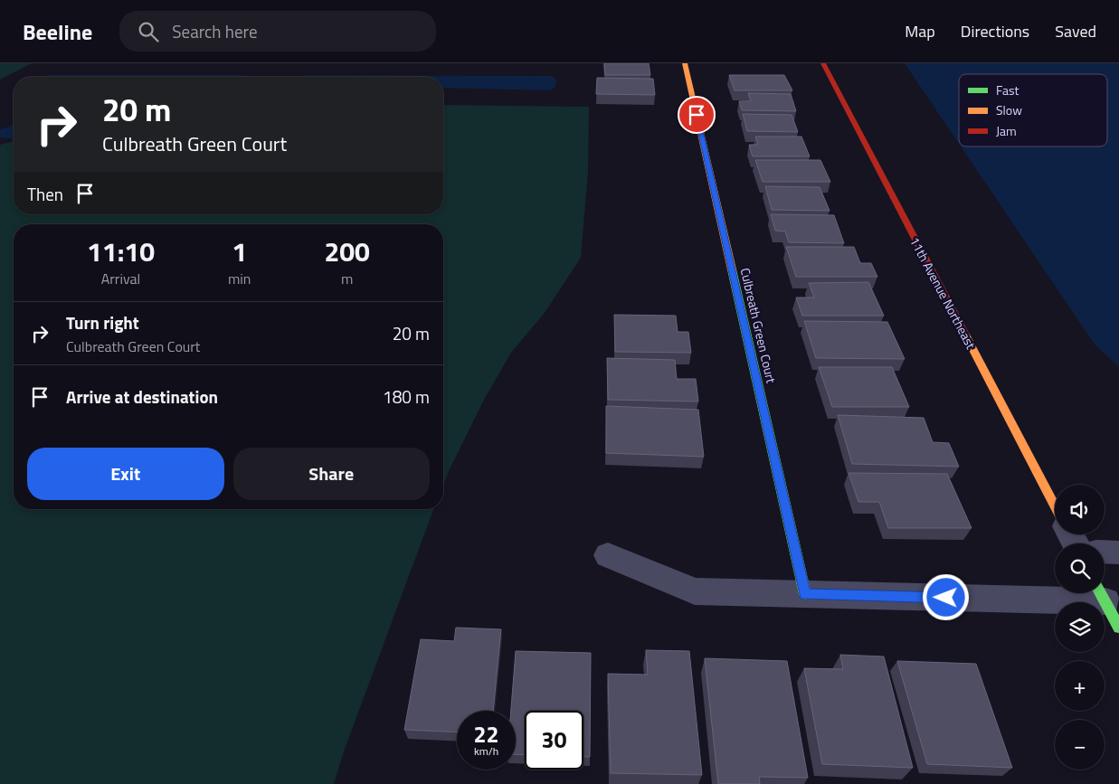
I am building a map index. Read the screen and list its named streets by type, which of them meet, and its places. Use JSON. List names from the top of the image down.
{
  "streets": {
    "street": ["11th Avenue Northeast", "Culbreath Green Court"]
  },
  "legend": ["Fast", "Slow", "Jam"],
  "page": {
    "header": "Beeline",
    "search": "Search here",
    "nav": ["Map", "Directions", "Saved"],
    "turn": ["20 m", "Culbreath Green Court"],
    "then": "Then",
    "eta": [
      "11:10",
      "Arrival",
      "1",
      "min",
      "200",
      "m"
    ],
    "list": [
      {
        "name": "Turn right",
        "note": "Culbreath Green Court",
        "value": "20 m"
      },
      {
        "name": "Arrive at destination",
        "value": "180 m"
      }
    ],
    "buttons": ["Exit", "Share"],
    "map_buttons": ["+", "−"],
    "speed": "22 km/h",
    "limit": "30"
  }
}
